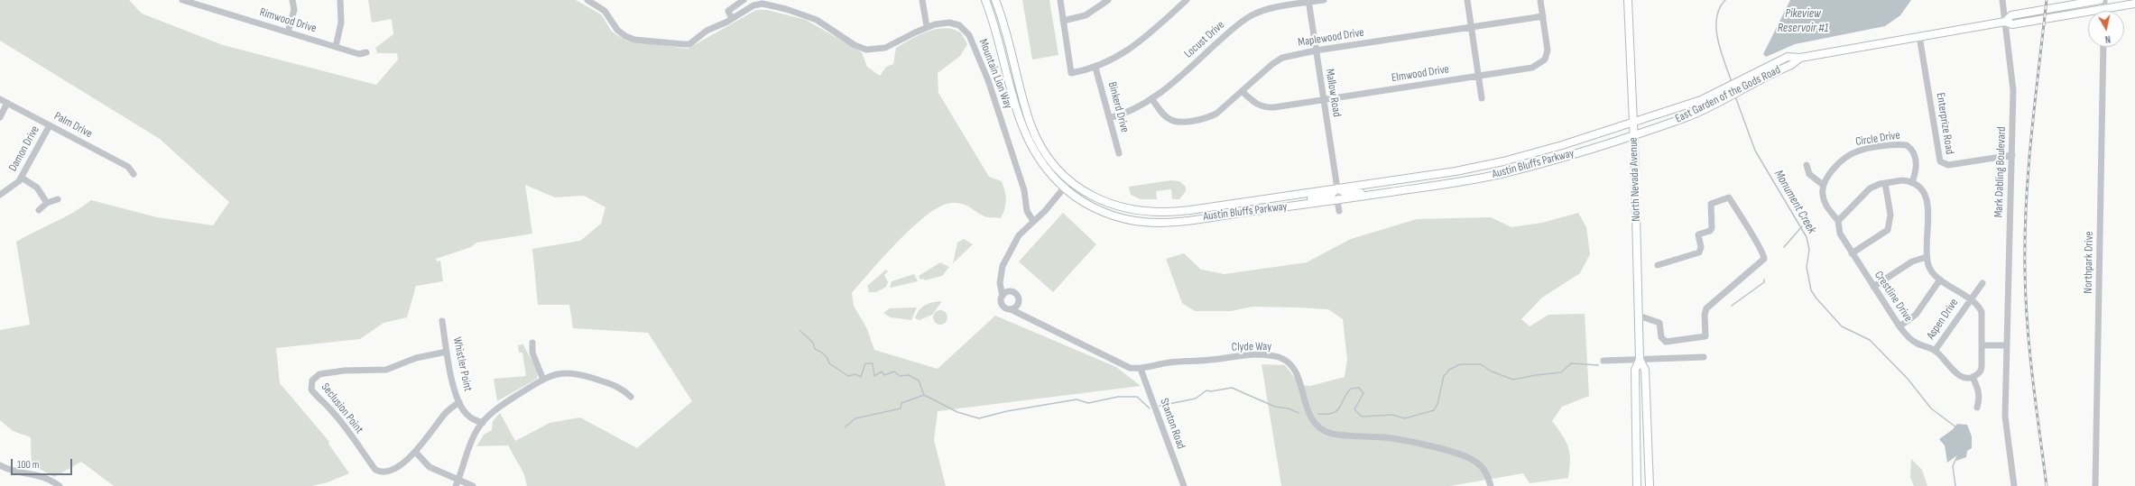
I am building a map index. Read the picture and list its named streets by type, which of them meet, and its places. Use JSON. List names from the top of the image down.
{
  "streets": {
    "main road": ["East Garden of the Gods Road", "Austin Bluffs Parkway", "North Nevada Avenue"],
    "street": [
      "Rimwood Drive",
      "Maplewood Drive",
      "Locust Drive",
      "Mountain Lion Way",
      "Elmwood Drive",
      "Mallow Road",
      "Binkerd Drive",
      "Enterprize Road",
      "Palm Drive",
      "Circle Drive",
      "Damon Drive",
      "Mark Dabling Boulevard",
      "Northpark Drive",
      "Crestline Drive",
      "Aspen Drive",
      "Clyde Way",
      "Whistler Point",
      "Seclusion Point",
      "Stanton Road"
    ]
  },
  "crossings": [
    ["Maplewood Drive", "Locust Drive"],
    ["Maplewood Drive", "Elmwood Drive"],
    ["Maplewood Drive", "Mallow Road"],
    ["Locust Drive", "Mallow Road"],
    ["Locust Drive", "Binkerd Drive"],
    ["Elmwood Drive", "Mallow Road"],
    ["Mallow Road", "Austin Bluffs Parkway"],
    ["East Garden of the Gods Road", "Enterprize Road"],
    ["East Garden of the Gods Road", "Austin Bluffs Parkway"],
    ["East Garden of the Gods Road", "Mark Dabling Boulevard"],
    ["East Garden of the Gods Road", "North Nevada Avenue"],
    ["Enterprize Road", "Mark Dabling Boulevard"],
    ["Palm Drive", "Damon Drive"],
    ["Austin Bluffs Parkway", "North Nevada Avenue"],
    ["Crestline Drive", "Aspen Drive"],
    ["Clyde Way", "Stanton Road"],
    ["Whistler Point", "Seclusion Point"]
  ],
  "water": ["Pikeview Reservoir #1", "Monument Creek"],
  "scale_bar": "100 m",
  "north": "bottom"
}
